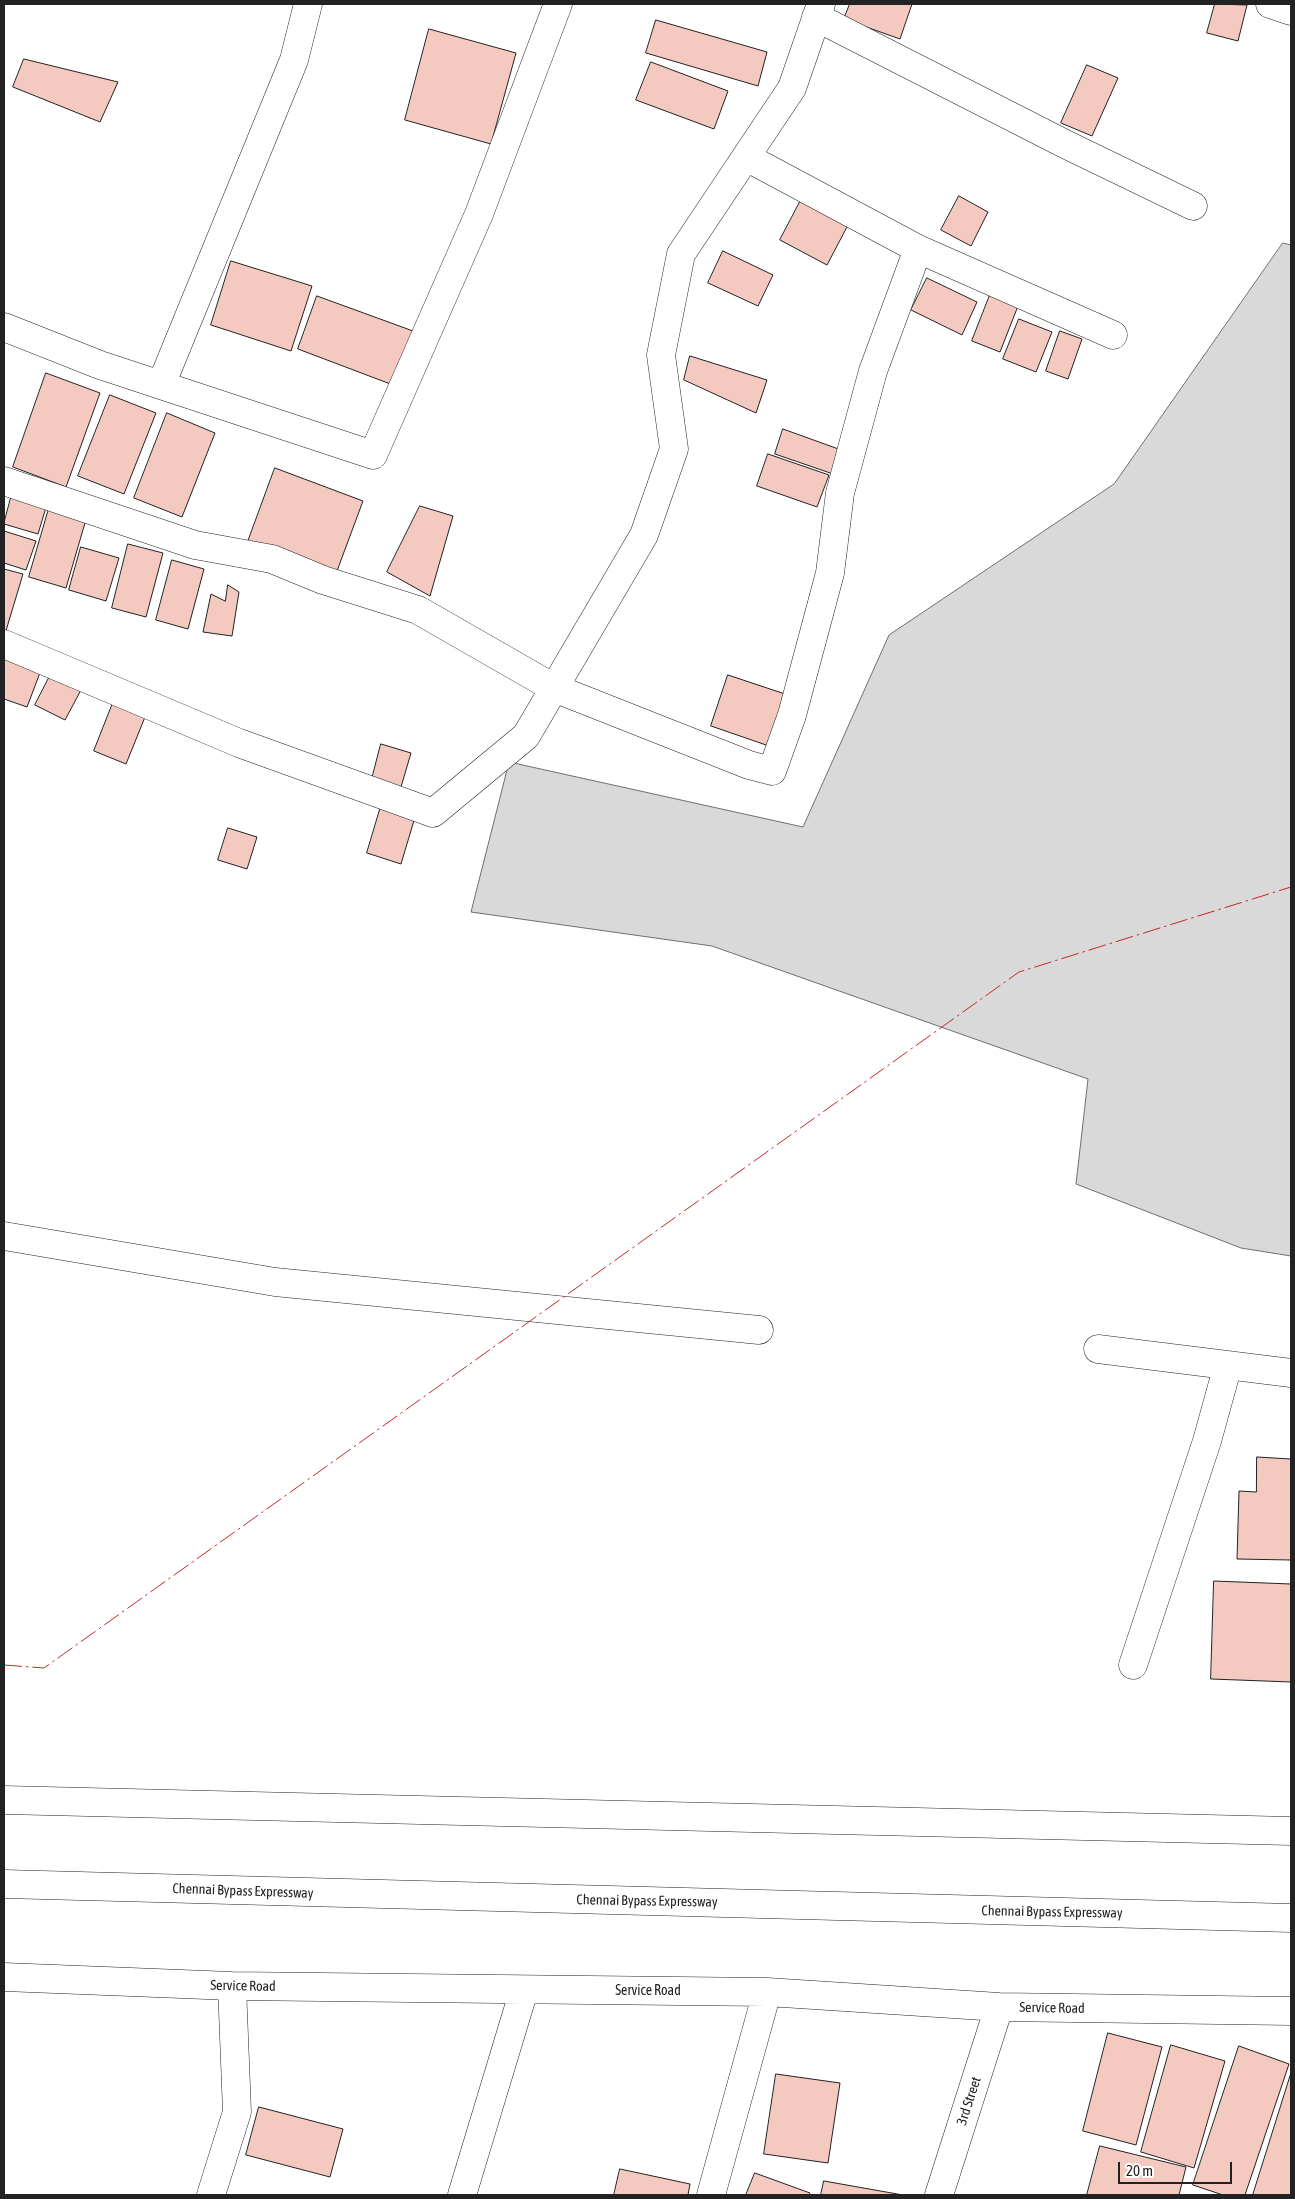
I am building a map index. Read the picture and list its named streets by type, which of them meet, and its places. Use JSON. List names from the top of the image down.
{
  "streets": {
    "main road": ["Chennai Bypass Expressway", "Service Road", "3rd Street"]
  },
  "crossings": [
    ["Service Road", "3rd Street"]
  ],
  "scale_bar": "20 m"
}
